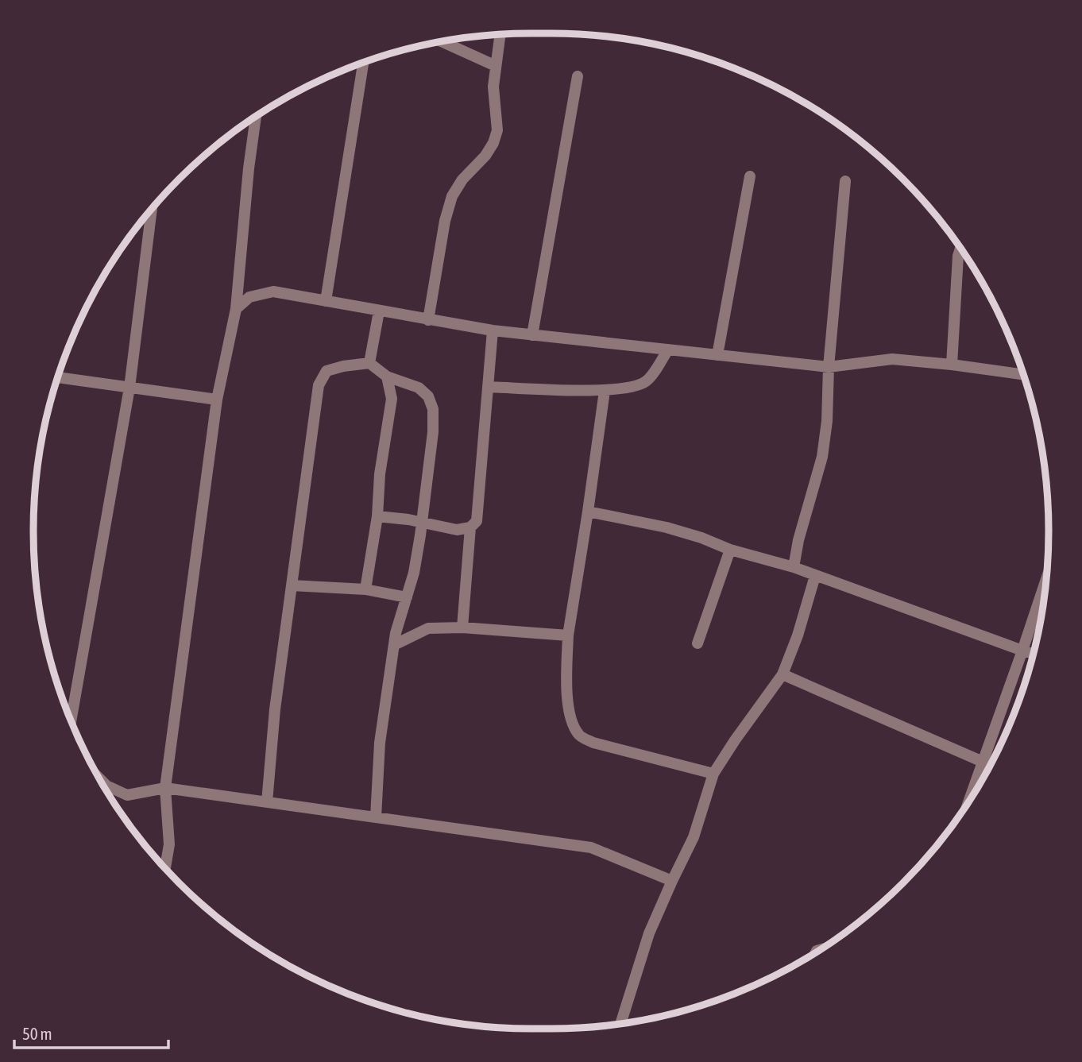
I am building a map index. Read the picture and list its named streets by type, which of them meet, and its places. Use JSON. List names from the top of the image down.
{
  "scale_bar": "50 m"
}
